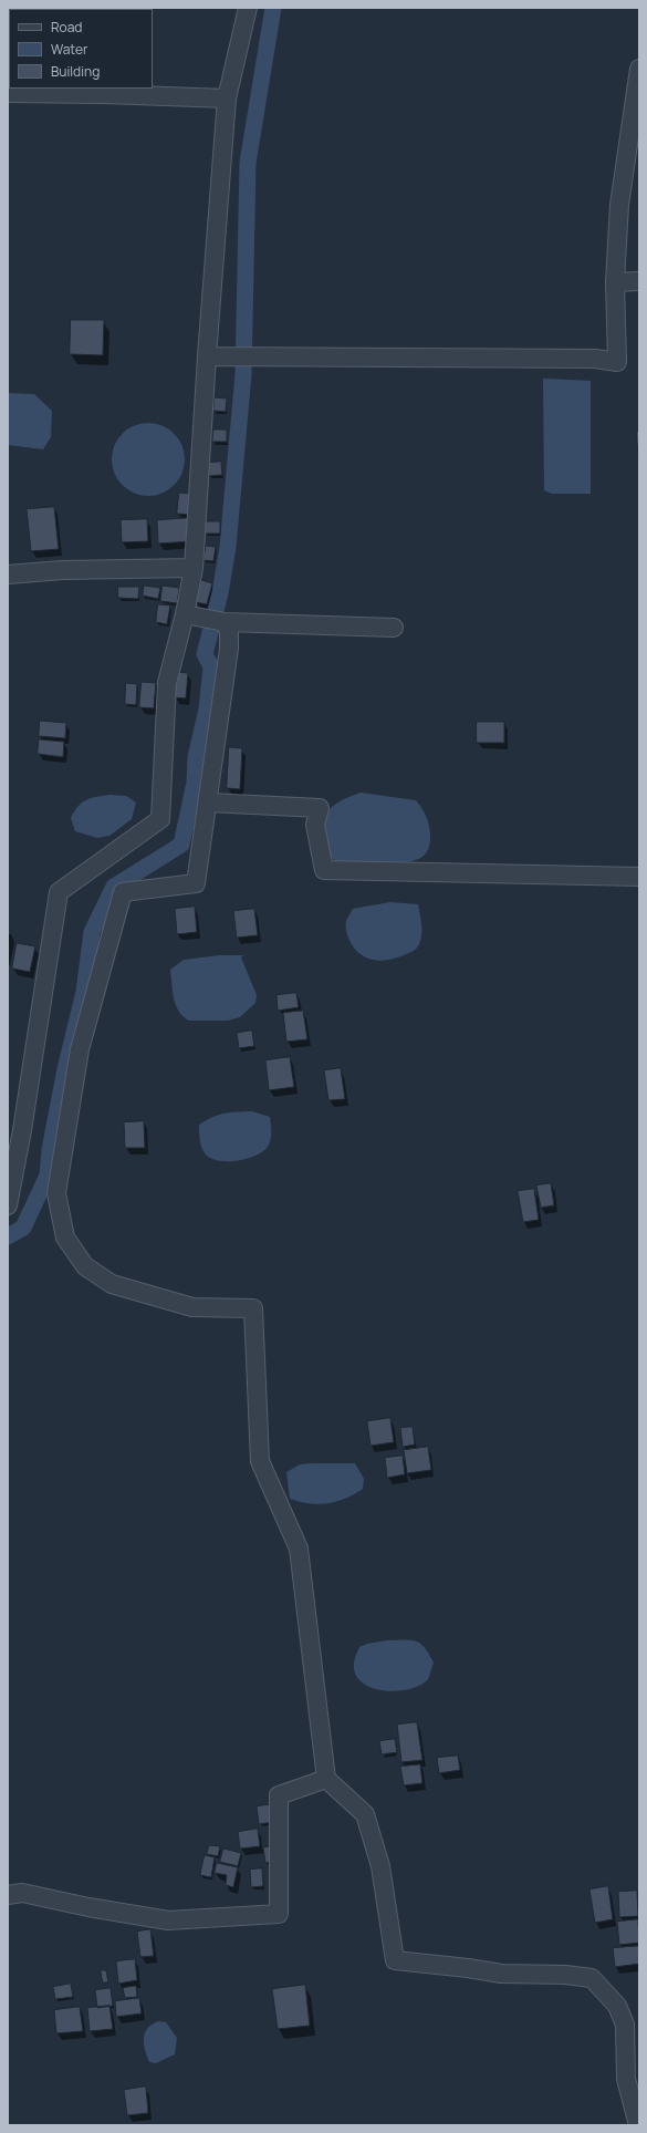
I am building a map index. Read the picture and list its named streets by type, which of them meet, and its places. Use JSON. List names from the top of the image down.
{
  "legend": ["Road", "Water", "Building"]
}
